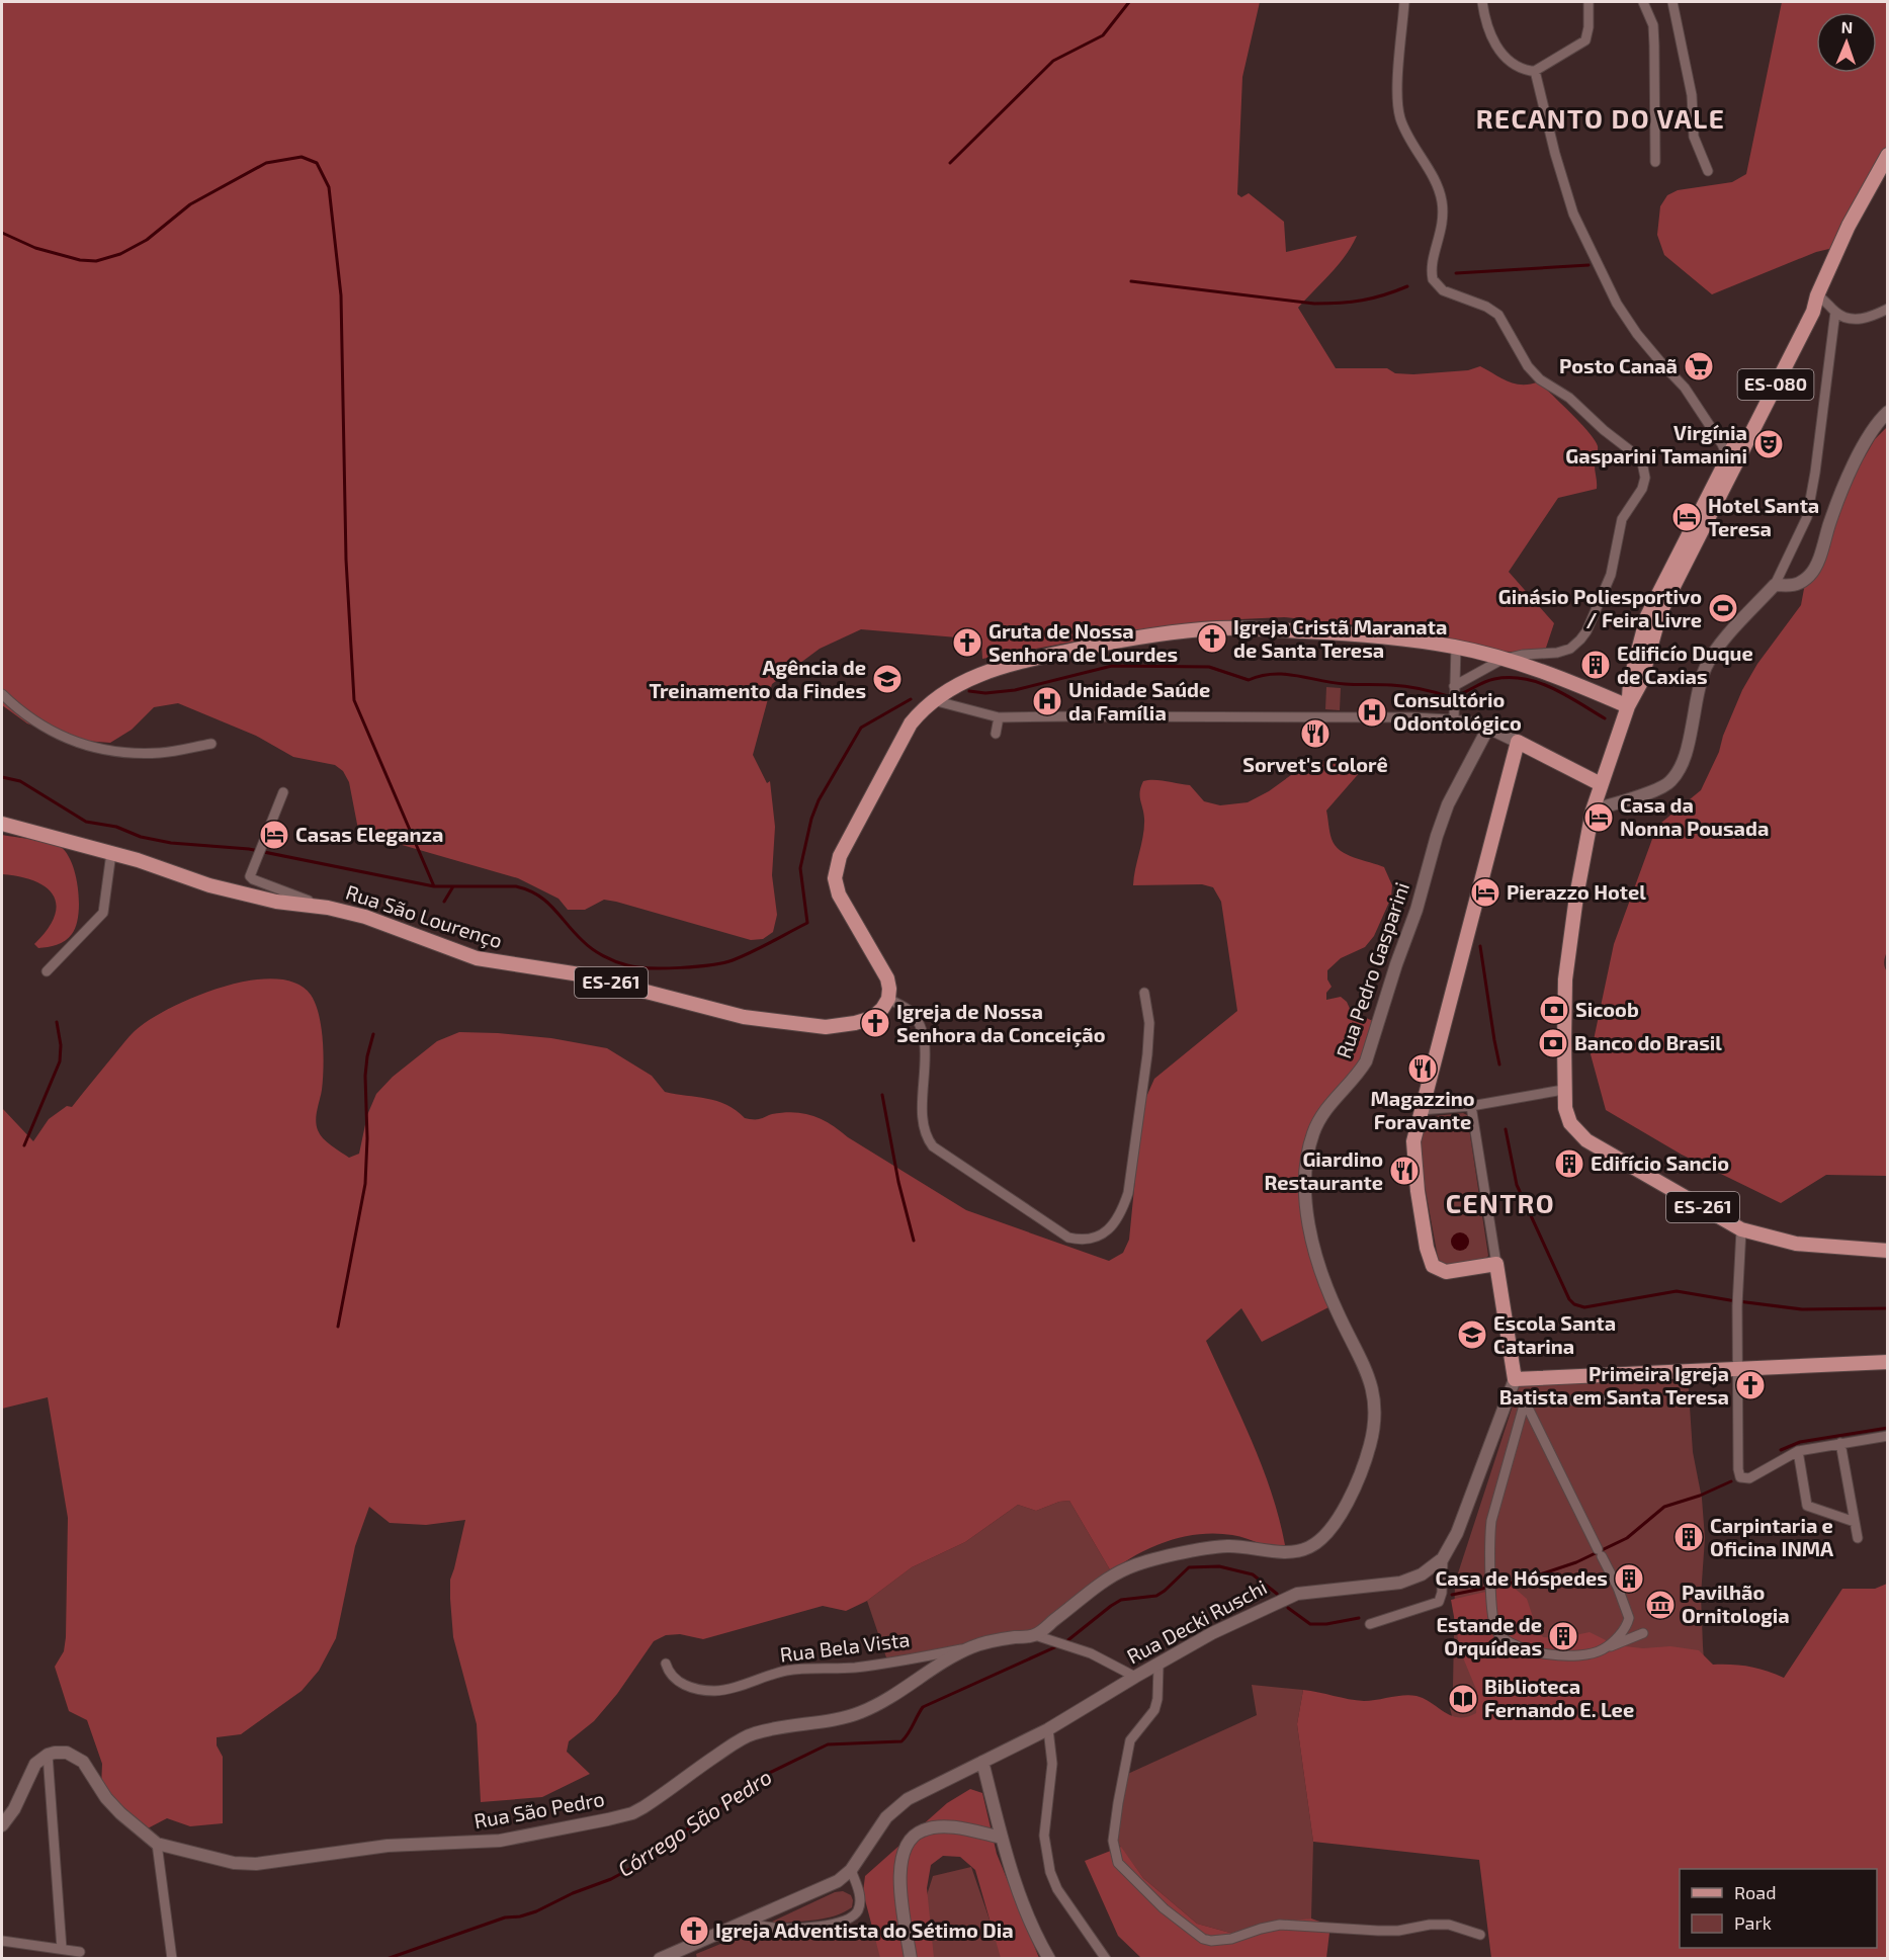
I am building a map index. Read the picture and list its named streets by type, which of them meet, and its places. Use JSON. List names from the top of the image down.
{
  "streets": {
    "main road": ["ES-080", "Rua São Lourenço", "ES-261"],
    "street": [
      "Rua Pedro Gasparini",
      "Rua Decki Ruschi",
      "Rua Bela Vista",
      "Rua São Pedro"
    ]
  },
  "crossings": [
    ["ES-080", "ES-261"],
    ["Rua Pedro Gasparini", "Rua São Pedro"],
    ["Rua Bela Vista", "Rua São Pedro"]
  ],
  "districts": ["RECANTO DO VALE", "CENTRO"],
  "water": ["Córrego São Pedro"],
  "places": {
    "supermarket": ["Posto Canaã"],
    "theatre": ["Virgínia Gasparini Tamanini"],
    "hotel": [
      "Hotel Santa Teresa",
      "Casa da Nonna Pousada",
      "Casas Eleganza",
      "Pierazzo Hotel"
    ],
    "sports": ["Ginásio Poliesportivo / Feira Livre"],
    "church": [
      "Igreja Cristã Maranata de Santa Teresa",
      "Gruta de Nossa Senhora de Lourdes",
      "Igreja de Nossa Senhora da Conceição",
      "Primeira Igreja Batista em Santa Teresa",
      "Igreja Adventista do Sétimo Dia"
    ],
    "building": [
      "Edificío Duque de Caxias",
      "Edifício Sancio",
      "Carpintaria e Oficina INMA",
      "Casa de Hóspedes",
      "Estande de Orquídeas"
    ],
    "school or university": ["Agência de Treinamento da Findes", "Escola Santa Catarina"],
    "hospital": ["Unidade Saúde da Família", "Consultório Odontológico"],
    "restaurant": ["Sorvet's Colorê", "Magazzino Foravante", "Giardino Restaurante"],
    "bank": ["Sicoob", "Banco do Brasil"],
    "museum": ["Pavilhão Ornitologia"],
    "library": ["Biblioteca Fernando E. Lee"]
  },
  "legend": ["Road", "Park"],
  "north": "top"
}
